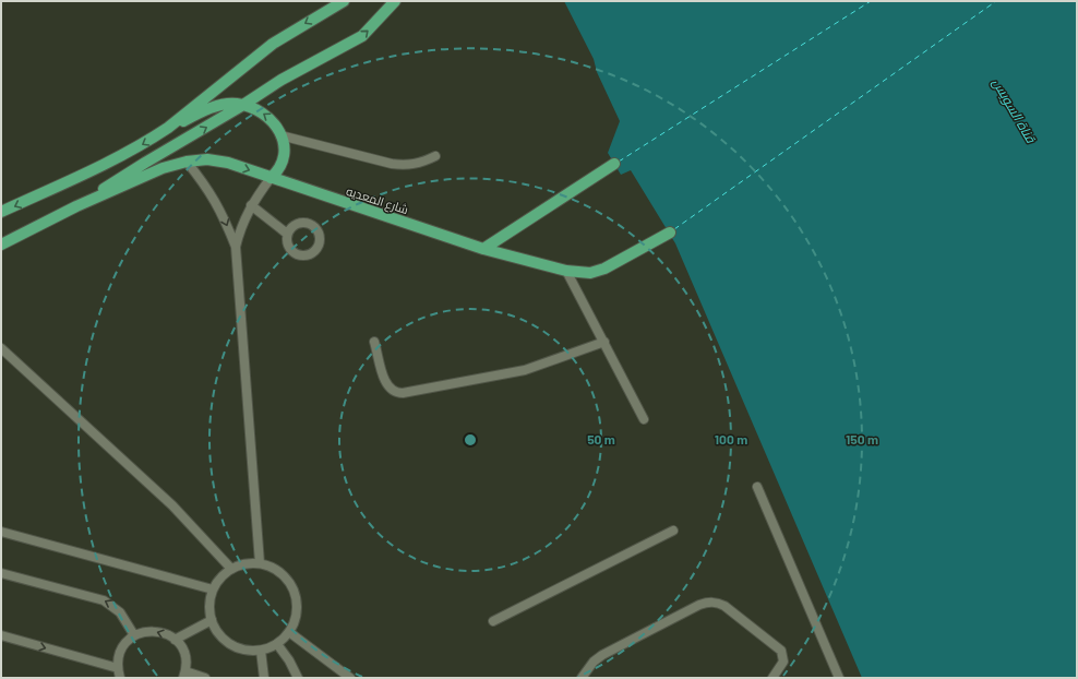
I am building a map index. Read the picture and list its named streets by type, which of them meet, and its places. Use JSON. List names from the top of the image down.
{
  "streets": {
    "main road": ["شارع المعديه"]
  },
  "water": ["قناة السويس"],
  "rings": ["50 m", "100 m", "150 m"]
}
